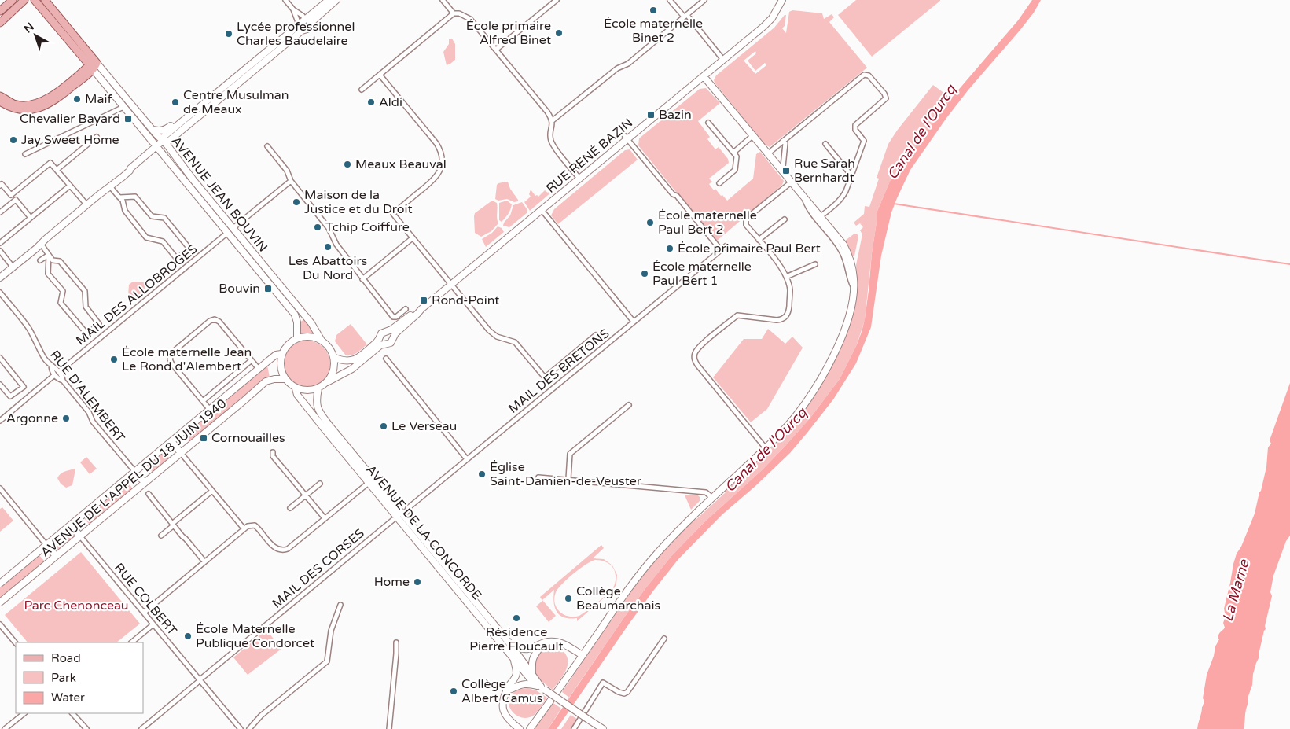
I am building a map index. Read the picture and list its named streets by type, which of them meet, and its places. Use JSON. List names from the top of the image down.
{
  "streets": {
    "street": [
      "RUE RENÉ BAZIN",
      "AVENUE JEAN BOUVIN",
      "MAIL DES ALLOBROGES",
      "MAIL DES BRETONS",
      "RUE D'ALEMBERT",
      "AVENUE DE L'APPEL DU 18 JUIN 1940",
      "AVENUE DE LA CONCORDE",
      "MAIL DES CORSES",
      "RUE COLBERT"
    ]
  },
  "crossings": [
    ["AVENUE JEAN BOUVIN", "AVENUE DE L'APPEL DU 18 JUIN 1940"],
    ["AVENUE JEAN BOUVIN", "AVENUE DE LA CONCORDE"],
    ["RUE D'ALEMBERT", "AVENUE DE L'APPEL DU 18 JUIN 1940"],
    ["AVENUE DE L'APPEL DU 18 JUIN 1940", "AVENUE DE LA CONCORDE"],
    ["AVENUE DE L'APPEL DU 18 JUIN 1940", "RUE COLBERT"]
  ],
  "water": ["Canal de l'Ourcq", "La Marne"],
  "parks": ["Parc Chenonceau"],
  "places": {
    "other": [
      "École maternelle Binet 2",
      "École primaire Alfred Binet",
      "Lycée professionnel Charles Baudelaire",
      "Maif",
      "Centre Musulman de Meaux",
      "Aldi",
      "Jay Sweet Home",
      "Meaux Beauval",
      "Maison de la Justice et du Droit",
      "École maternelle Paul Bert 2",
      "Tchip Coiffure",
      "Les Abattoirs Du Nord",
      "École primaire Paul Bert",
      "École maternelle Paul Bert 1",
      "École maternelle Jean Le Rond d'Alembert",
      "Argonne",
      "Le Verseau",
      "Église Saint-Damien-de-Veuster",
      "Home",
      "Collège Beaumarchais",
      "Résidence Pierre Floucault",
      "École Maternelle Publique Condorcet",
      "Collège Albert Camus"
    ],
    "transit": [
      "Bazin",
      "Chevalier Bayard",
      "Rue Sarah Bernhardt",
      "Bouvin",
      "Rond-Point",
      "Cornouailles"
    ]
  },
  "legend": ["Road", "Park", "Water"],
  "north": "top left"
}
